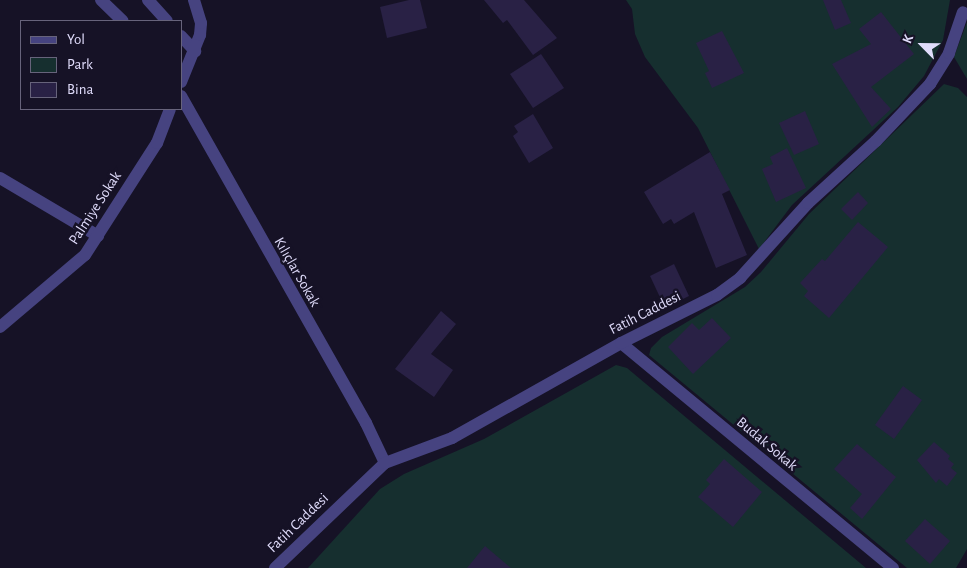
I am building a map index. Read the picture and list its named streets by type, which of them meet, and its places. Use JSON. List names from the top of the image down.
{
  "streets": {
    "street": [
      "Palmiye Sokak",
      "Kılıçlar Sokak",
      "Fatih Caddesi",
      "Budak Sokak"
    ]
  },
  "crossings": [
    ["Kılıçlar Sokak", "Fatih Caddesi"],
    ["Fatih Caddesi", "Budak Sokak"]
  ],
  "legend": ["Yol", "Park", "Bina"],
  "north": "top left"
}
